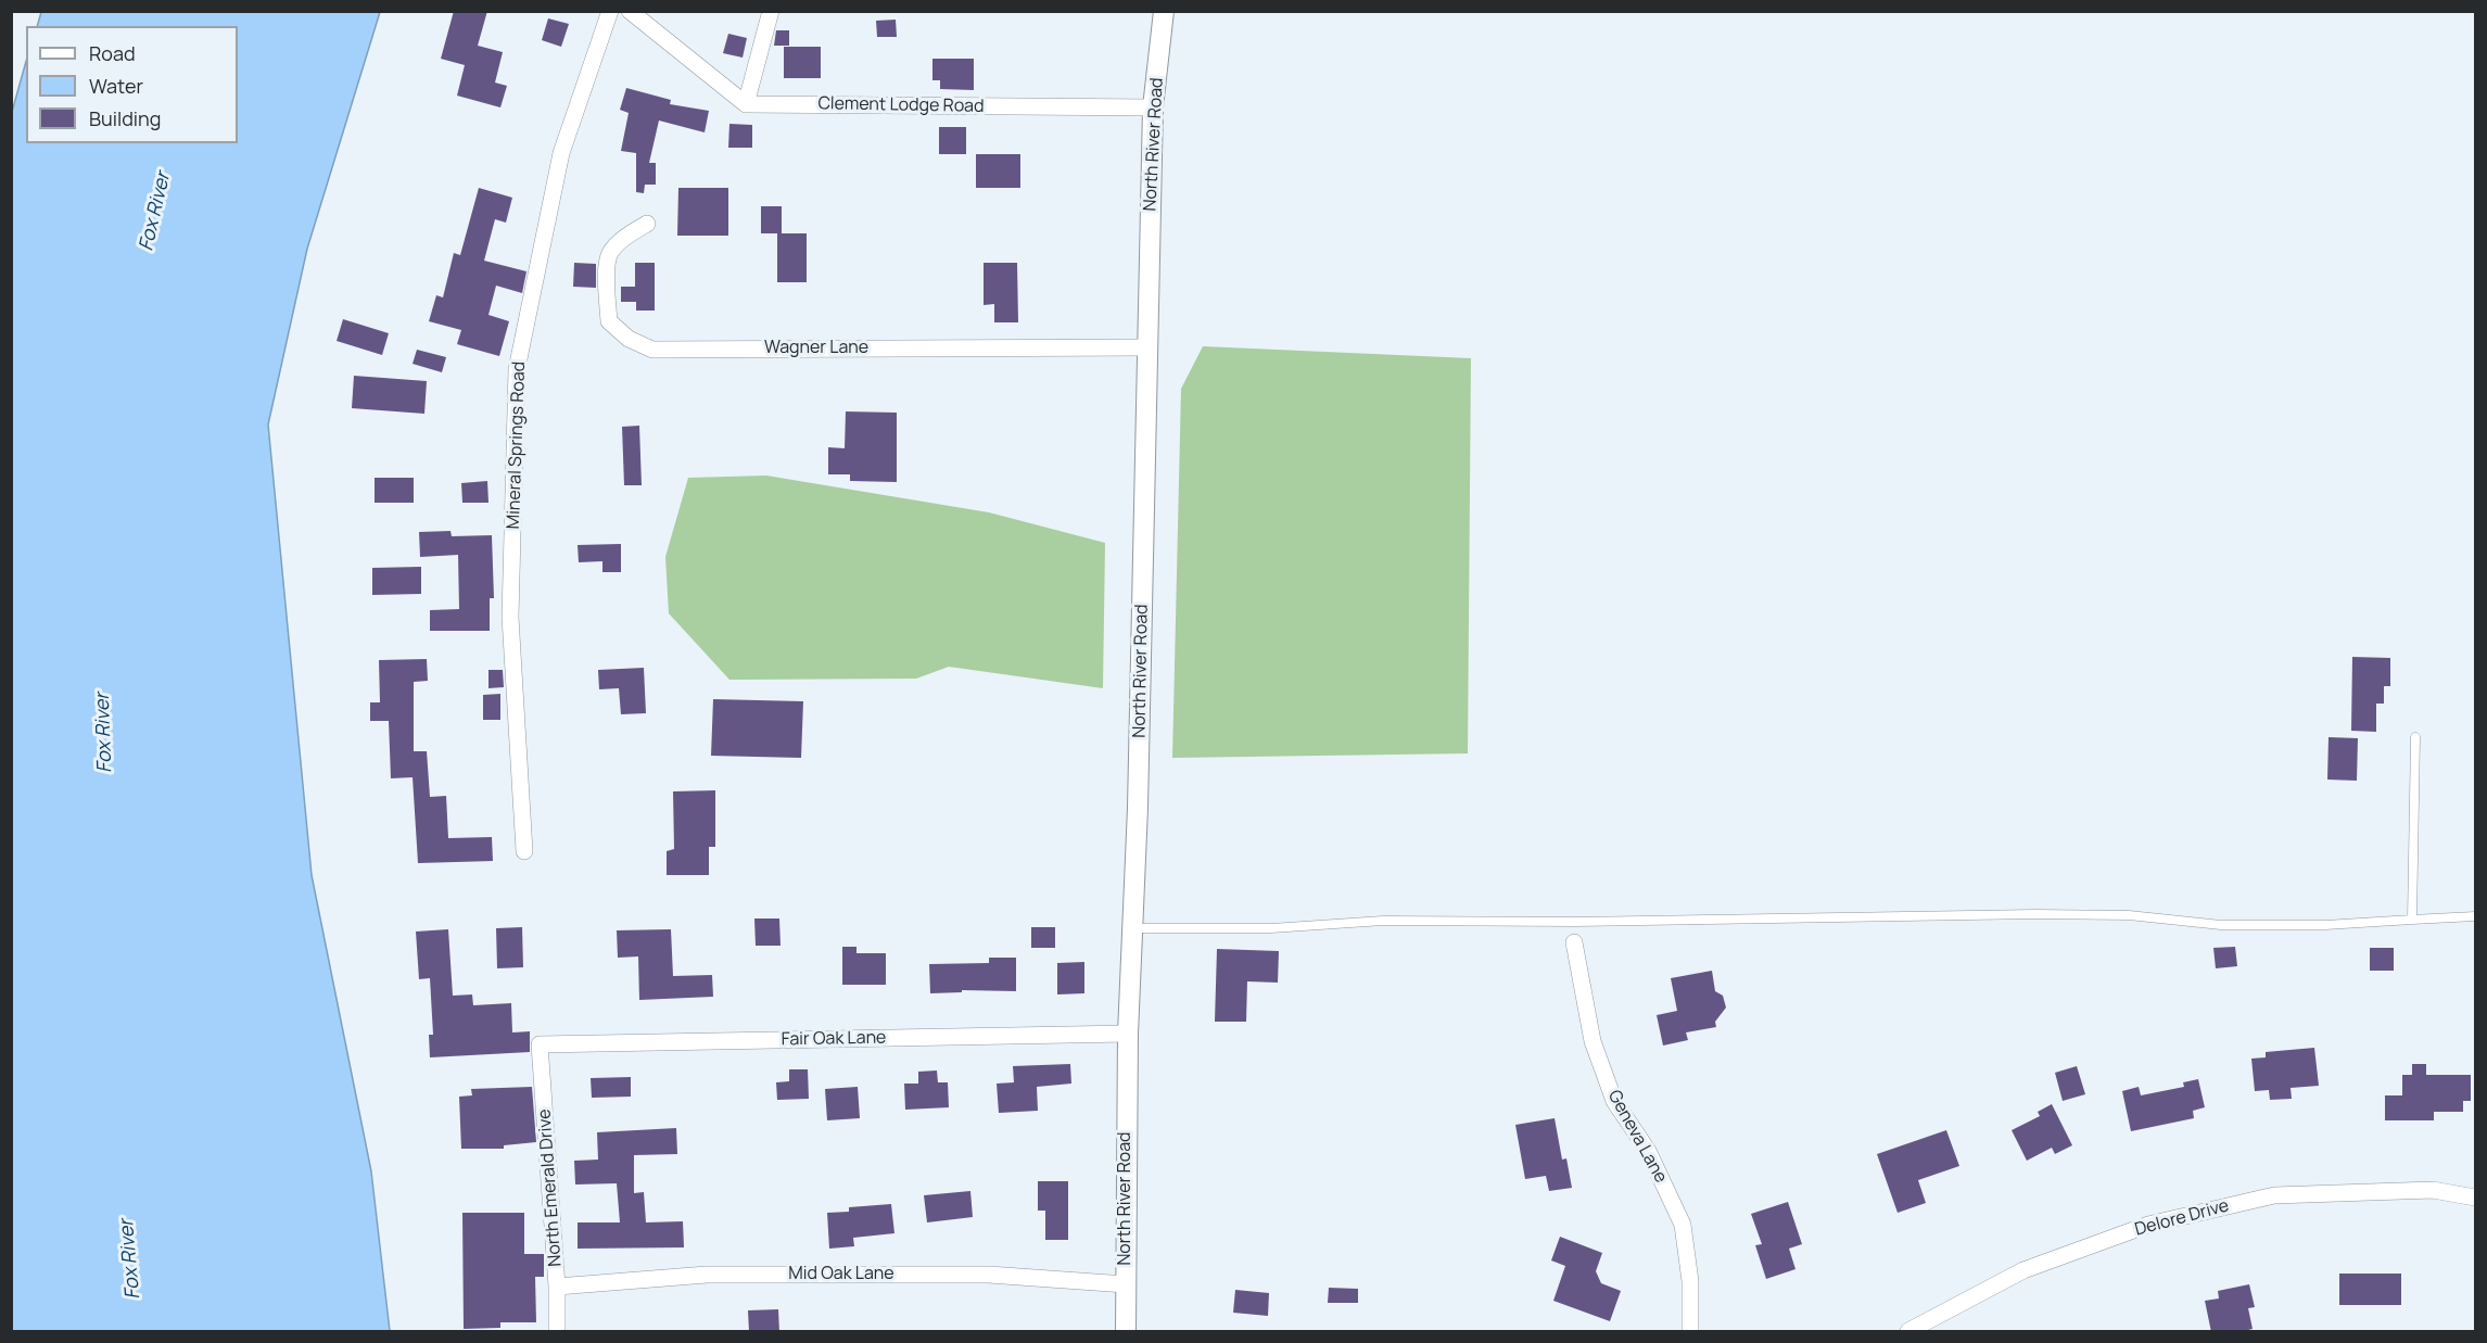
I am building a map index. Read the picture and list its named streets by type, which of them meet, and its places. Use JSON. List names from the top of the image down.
{
  "streets": {
    "street": [
      "Clement Lodge Road",
      "North River Road",
      "Wagner Lane",
      "Mineral Springs Road",
      "Fair Oak Lane",
      "Geneva Lane",
      "North Emerald Drive",
      "Delore Drive",
      "Mid Oak Lane"
    ]
  },
  "crossings": [
    ["Clement Lodge Road", "North River Road"],
    ["North River Road", "Wagner Lane"],
    ["North River Road", "Fair Oak Lane"],
    ["North River Road", "Mid Oak Lane"],
    ["Fair Oak Lane", "North Emerald Drive"],
    ["North Emerald Drive", "Mid Oak Lane"]
  ],
  "water": ["Fox River"],
  "legend": ["Road", "Water", "Building"]
}
